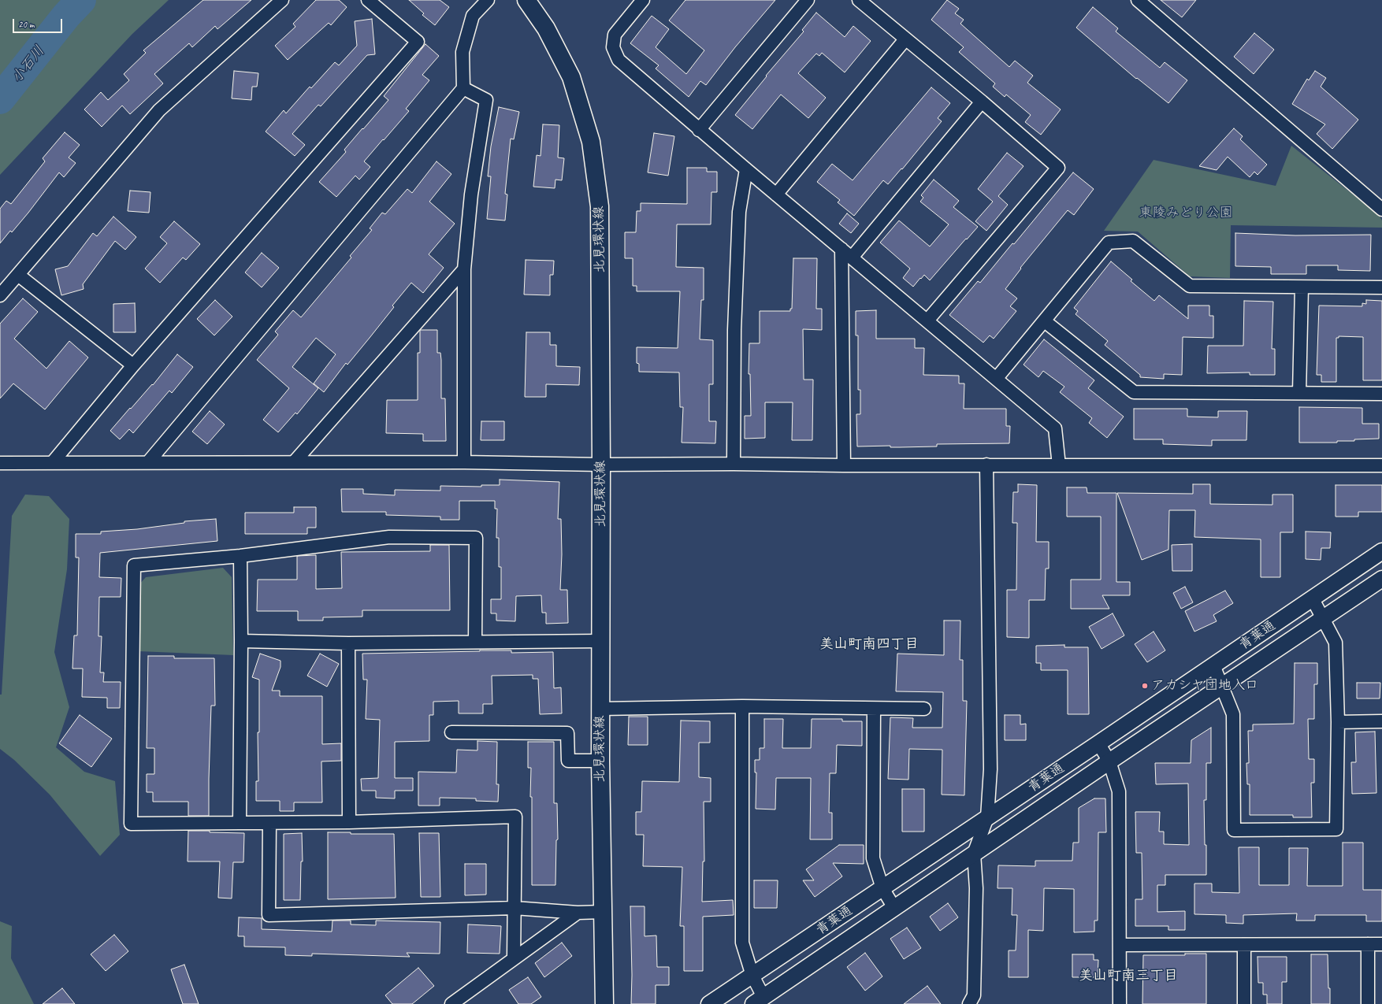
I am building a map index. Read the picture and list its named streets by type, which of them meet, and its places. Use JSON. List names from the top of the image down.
{
  "streets": {
    "main road": ["北見環状線"],
    "street": ["青葉通"]
  },
  "districts": ["美山町南四丁目", "美山町南三丁目"],
  "water": ["小石川"],
  "parks": ["東陵みどり公園"],
  "places": ["アカシヤ団地入口"],
  "scale_bar": "20 m"
}
